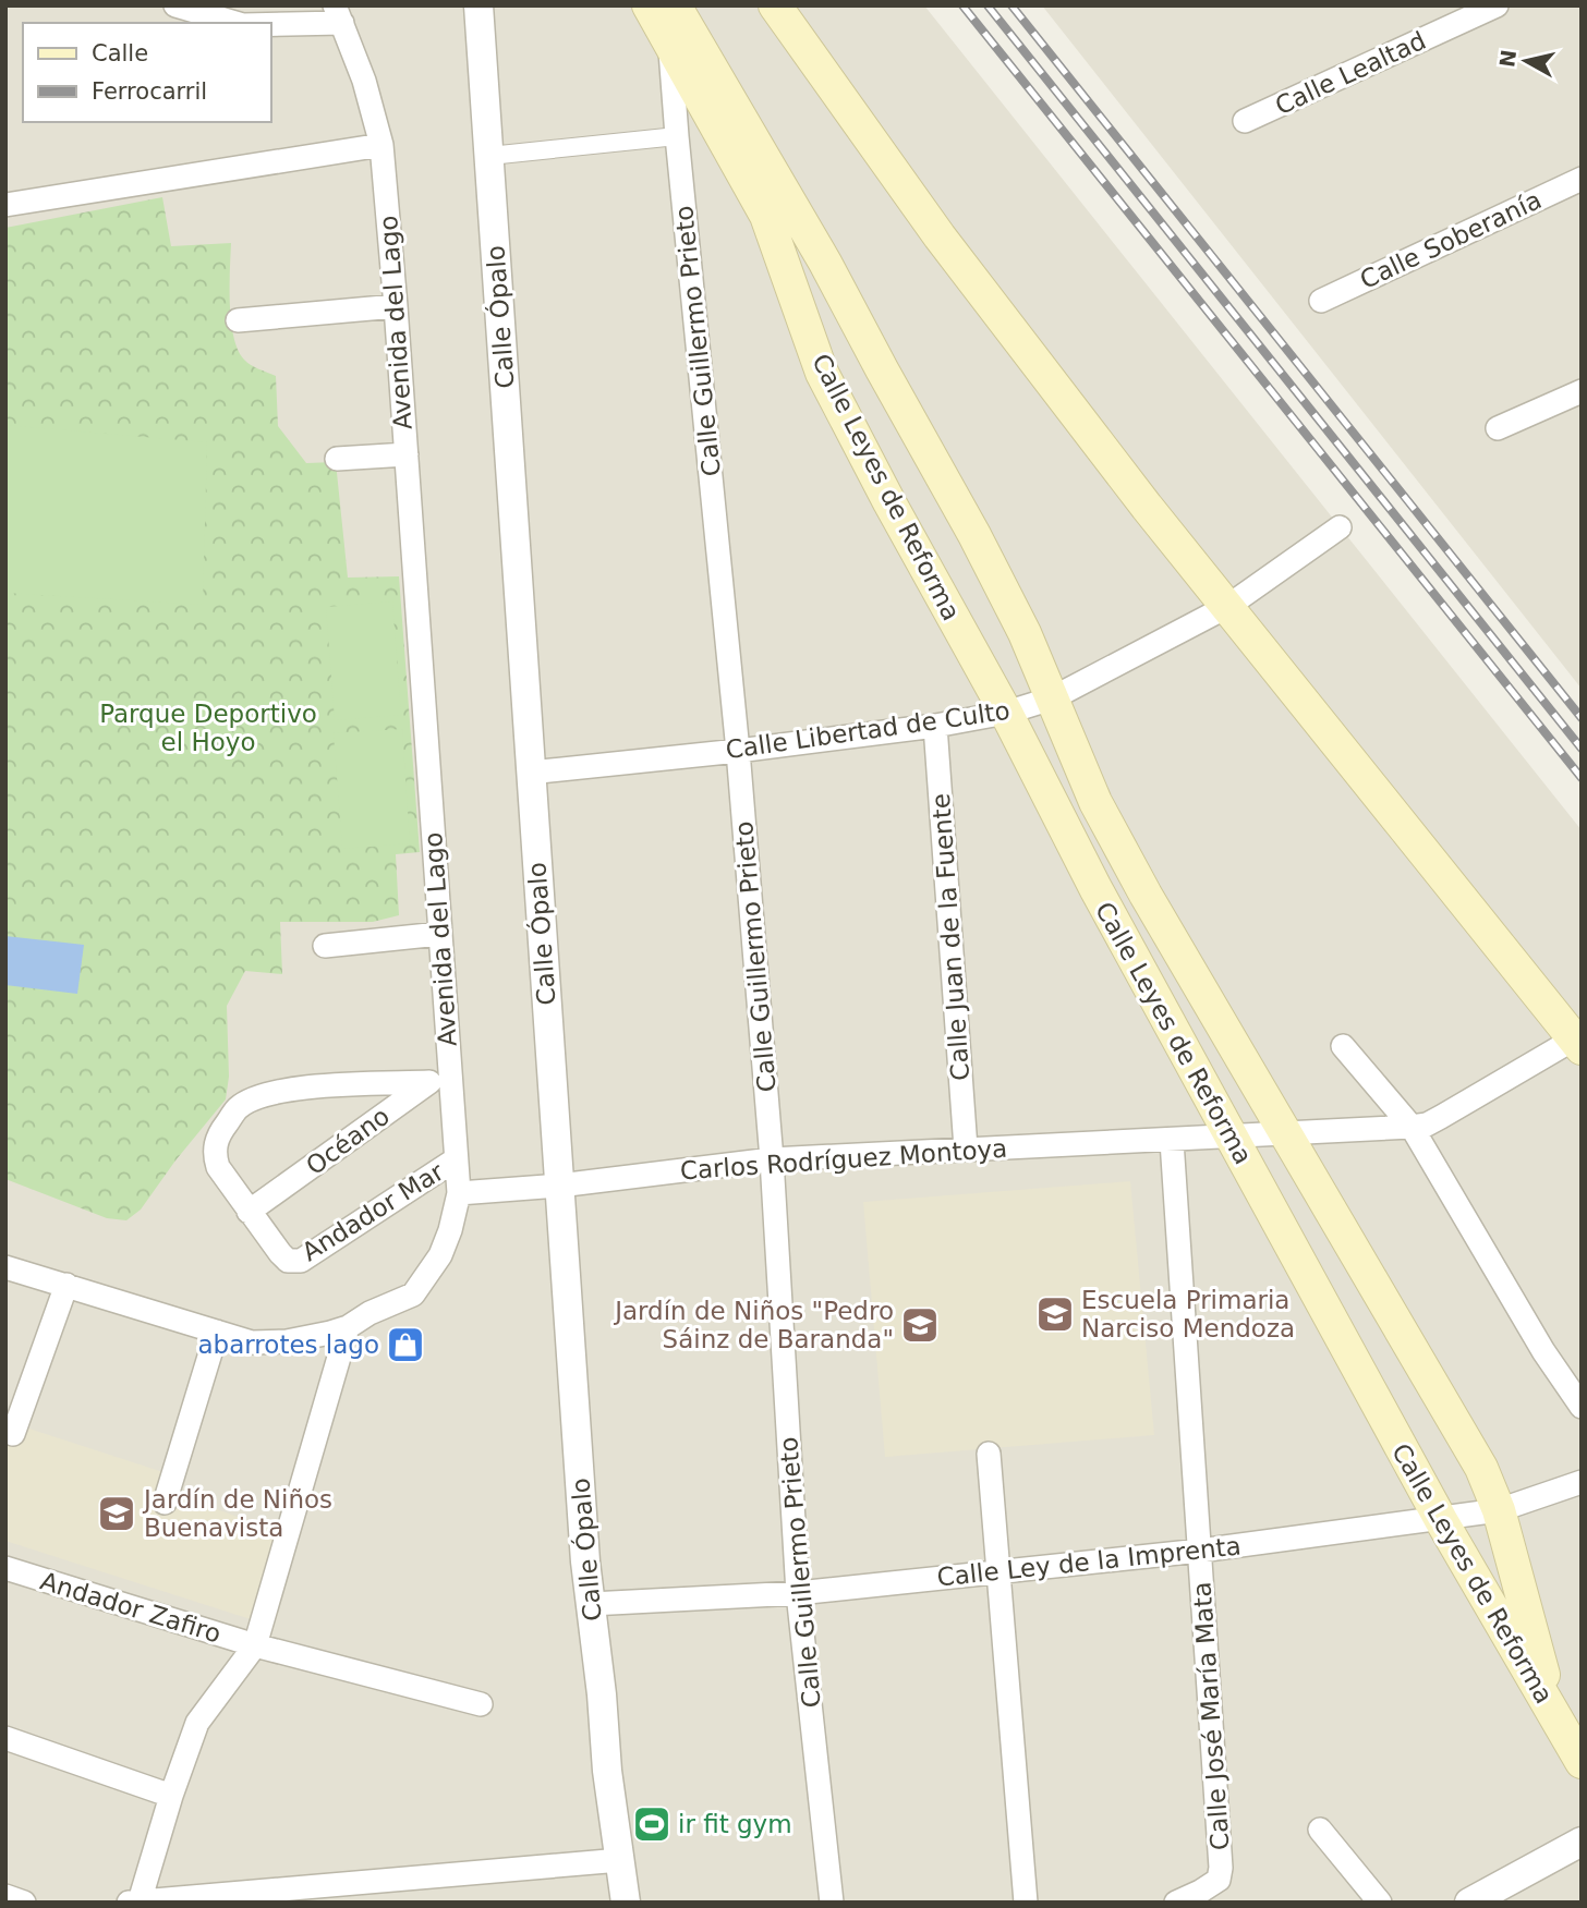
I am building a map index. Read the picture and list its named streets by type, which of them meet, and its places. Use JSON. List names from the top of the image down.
{
  "streets": {
    "main road": ["Calle Leyes de Reforma"],
    "street": [
      "Calle Lealtad",
      "Calle Soberanía",
      "Calle Ópalo",
      "Avenida del Lago",
      "Calle Guillermo Prieto",
      "Calle Libertad de Culto",
      "Calle Juan de la Fuente",
      "Océano",
      "Carlos Rodríguez Montoya",
      "Andador Mar",
      "Calle Ley de la Imprenta",
      "Andador Zafiro",
      "Calle José María Mata"
    ]
  },
  "crossings": [
    ["Calle Ópalo", "Calle Libertad de Culto"],
    ["Calle Ópalo", "Carlos Rodríguez Montoya"],
    ["Calle Ópalo", "Calle Ley de la Imprenta"],
    ["Avenida del Lago", "Océano"],
    ["Avenida del Lago", "Carlos Rodríguez Montoya"],
    ["Avenida del Lago", "Andador Mar"],
    ["Calle Guillermo Prieto", "Calle Leyes de Reforma"],
    ["Calle Guillermo Prieto", "Calle Libertad de Culto"],
    ["Calle Guillermo Prieto", "Carlos Rodríguez Montoya"],
    ["Calle Guillermo Prieto", "Calle Ley de la Imprenta"],
    ["Calle Leyes de Reforma", "Calle Libertad de Culto"],
    ["Calle Leyes de Reforma", "Carlos Rodríguez Montoya"],
    ["Calle Leyes de Reforma", "Calle Ley de la Imprenta"],
    ["Calle Libertad de Culto", "Calle Juan de la Fuente"],
    ["Calle Juan de la Fuente", "Carlos Rodríguez Montoya"],
    ["Océano", "Andador Mar"],
    ["Carlos Rodríguez Montoya", "Calle José María Mata"],
    ["Calle Ley de la Imprenta", "Calle José María Mata"]
  ],
  "parks": ["Parque Deportivo el Hoyo"],
  "places": {
    "school or university": ["Escuela Primaria Narciso Mendoza", "Jardín de Niños \"Pedro Sáinz de Baranda\"", "Jardín de Niños Buenavista"],
    "shop": ["abarrotes lago"],
    "sports": ["ir fit gym"]
  },
  "legend": ["Calle", "Ferrocarril"],
  "north": "left"
}
